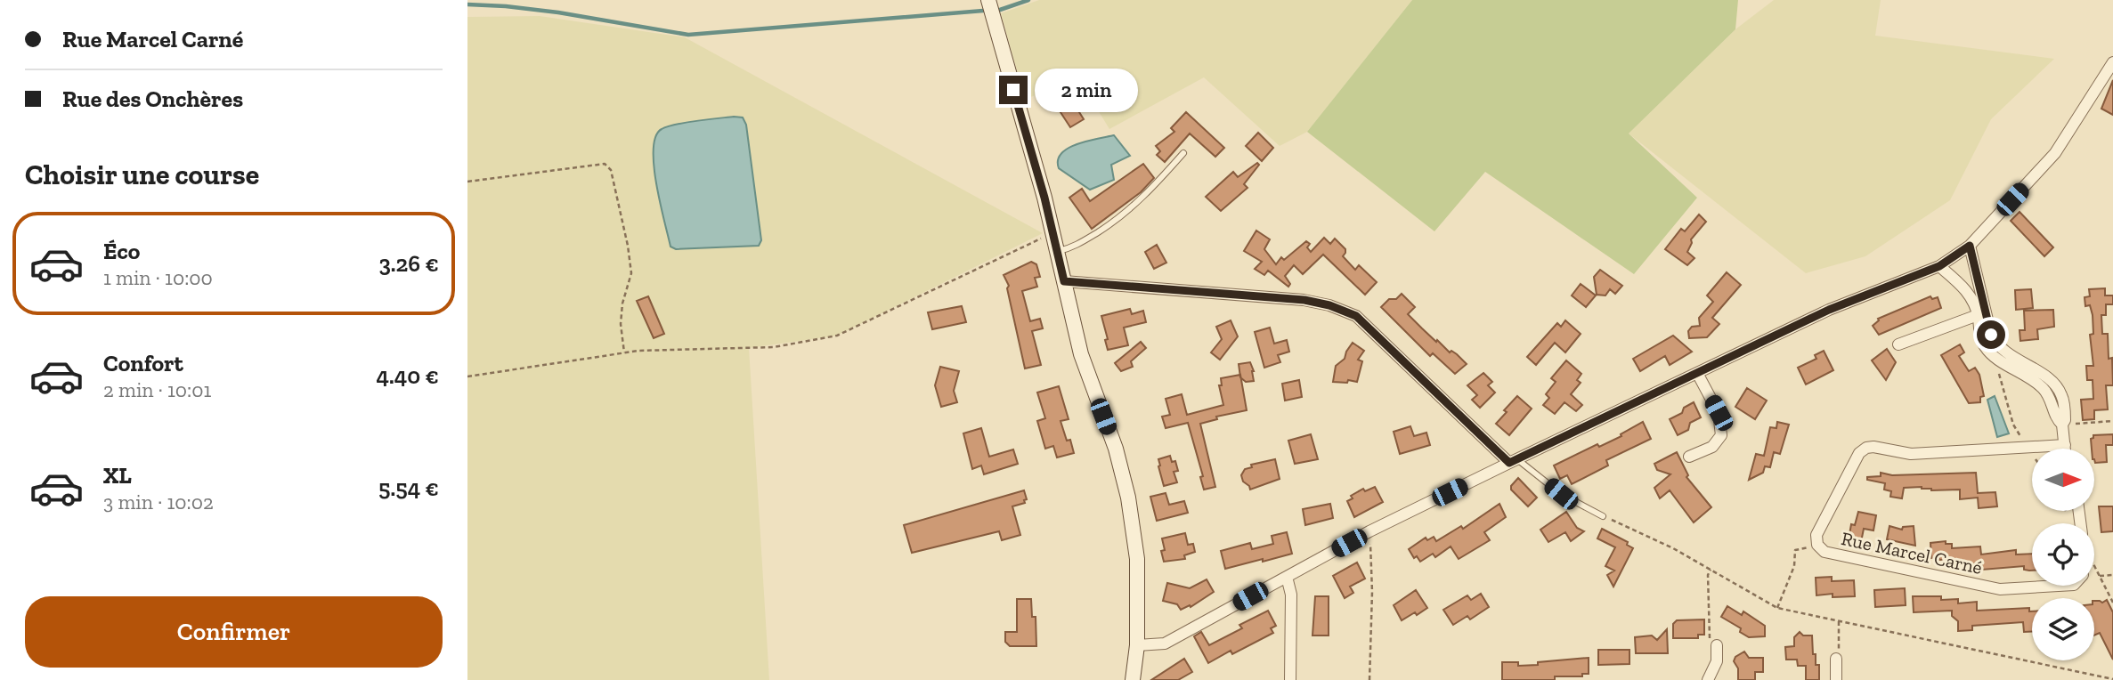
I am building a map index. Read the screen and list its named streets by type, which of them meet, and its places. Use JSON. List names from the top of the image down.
{
  "streets": {
    "street": ["Rue Marcel Carné"]
  },
  "north": "right",
  "page": {
    "banner": ["Rue Marcel Carné", "Rue des Onchères"],
    "bubble": "2 min",
    "heading": "Choisir une course",
    "list": [
      {
        "name": "Éco",
        "note": "1 min · 10:00",
        "value": "3.26 €"
      },
      {
        "name": "Confort",
        "note": "2 min · 10:01",
        "value": "4.40 €"
      },
      {
        "name": "XL",
        "note": "3 min · 10:02",
        "value": "5.54 €"
      }
    ],
    "buttons": "Confirmer"
  }
}
